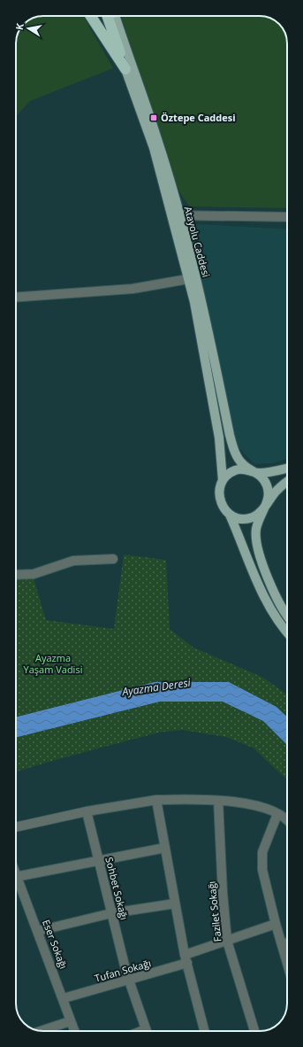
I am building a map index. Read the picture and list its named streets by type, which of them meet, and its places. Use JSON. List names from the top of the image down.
{
  "streets": {
    "main road": ["Atayolu Caddesi"],
    "street": [
      "Sohbet Sokağı",
      "Fazilet Sokağı",
      "Eser Sokağı",
      "Tufan Sokağı"
    ]
  },
  "crossings": [
    ["Sohbet Sokağı", "Tufan Sokağı"],
    ["Fazilet Sokağı", "Tufan Sokağı"],
    ["Eser Sokağı", "Tufan Sokağı"]
  ],
  "water": ["Ayazma Deresi"],
  "parks": ["Ayazma Yaşam Vadisi"],
  "places": {
    "transit": ["Öztepe Caddesi"]
  },
  "north": "left"
}
